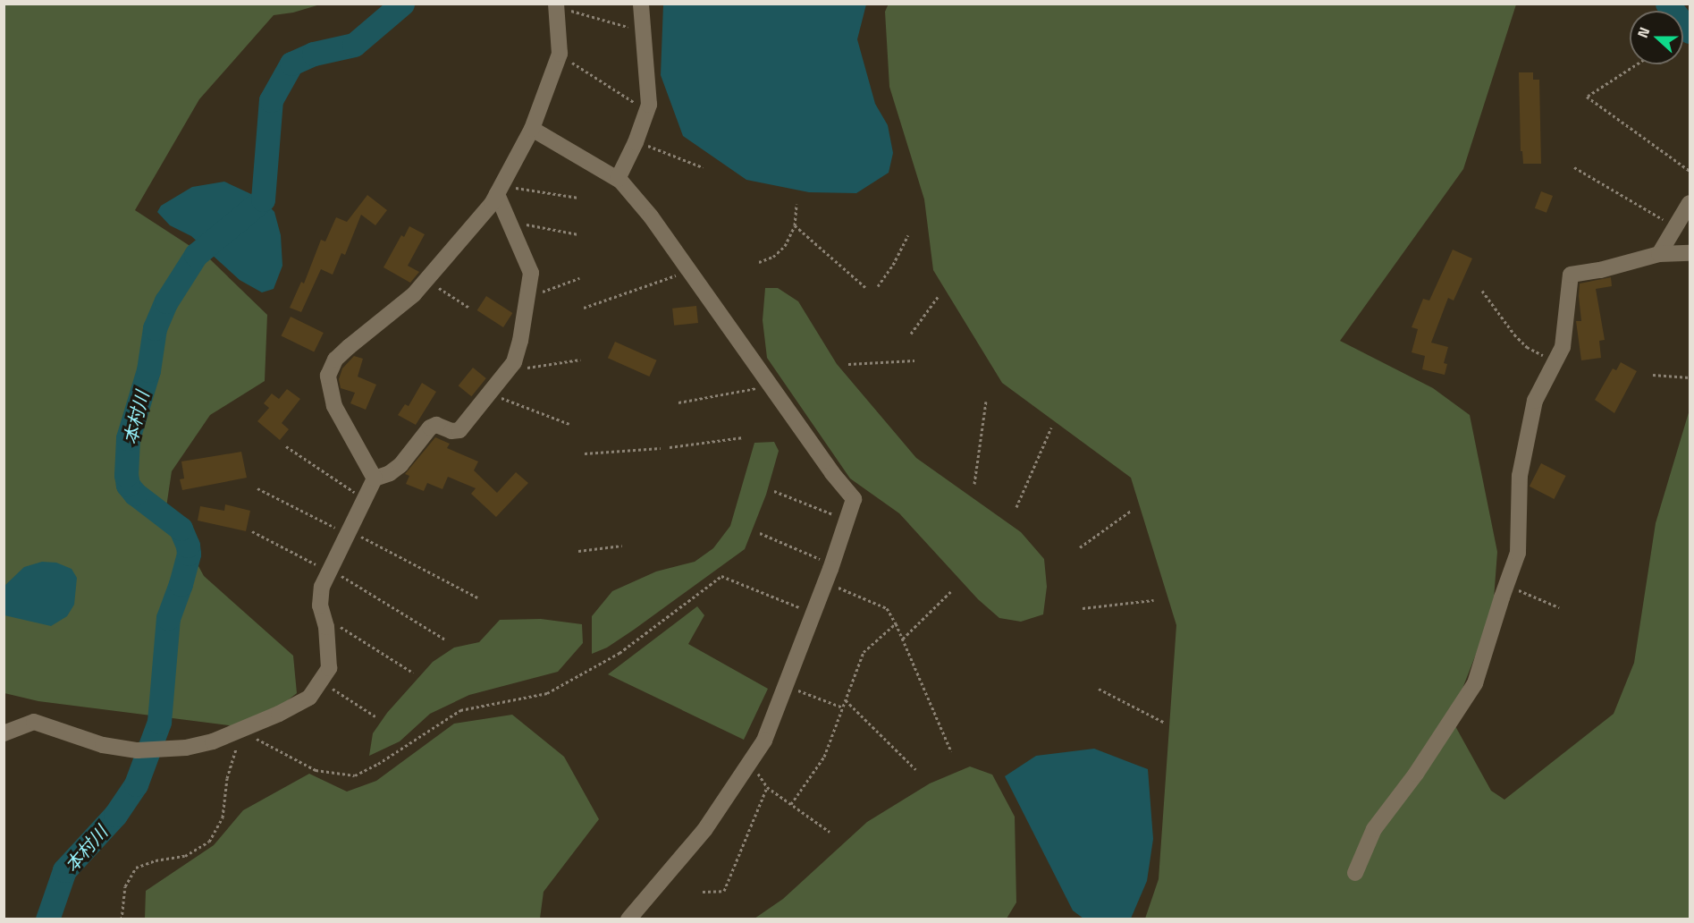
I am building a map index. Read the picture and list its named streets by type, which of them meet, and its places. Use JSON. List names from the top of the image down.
{
  "water": ["本村川"],
  "north": "left"
}
